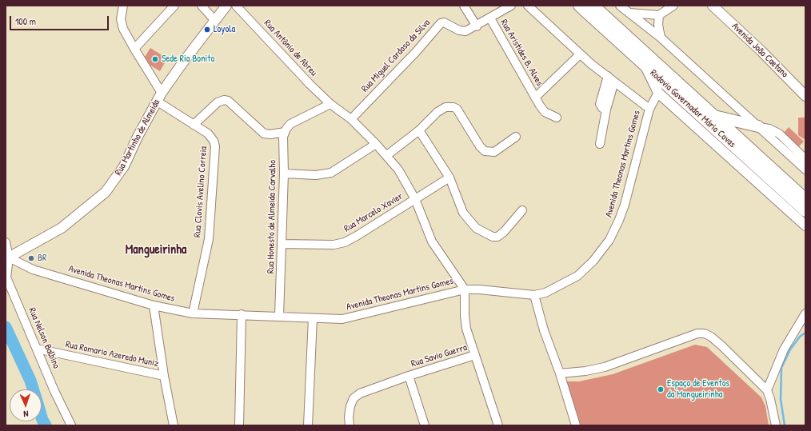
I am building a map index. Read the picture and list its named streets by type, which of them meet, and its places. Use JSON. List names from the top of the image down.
{
  "streets": {
    "highway": ["Rodovia Governador Mário Covas"],
    "main road": ["Avenida João Caetano", "Rua Martinho de Almeida"],
    "street": [
      "Rua Antônio de Abreu",
      "Rua Aristides B. Alves",
      "Rua Miguel Cardoso da Silva",
      "Avenida Theonas Martins Gomes",
      "Rua Clovis Avelino Correia",
      "Rua Marcelo Xavier",
      "Rua Honesto de Almeida Carvalho",
      "Rua Nelson Balbino",
      "Rua Romario Azeredo Muniz",
      "Rua Savio Guerra"
    ]
  },
  "crossings": [
    ["Rua Antônio de Abreu", "Rua Miguel Cardoso da Silva"],
    ["Rua Antônio de Abreu", "Avenida Theonas Martins Gomes"],
    ["Rua Antônio de Abreu", "Rua Marcelo Xavier"],
    ["Rua Aristides B. Alves", "Rua Miguel Cardoso da Silva"],
    ["Rua Martinho de Almeida", "Avenida Theonas Martins Gomes"],
    ["Rua Martinho de Almeida", "Rua Clovis Avelino Correia"],
    ["Rua Martinho de Almeida", "Rua Nelson Balbino"],
    ["Avenida Theonas Martins Gomes", "Rua Clovis Avelino Correia"],
    ["Avenida Theonas Martins Gomes", "Rua Honesto de Almeida Carvalho"],
    ["Avenida Theonas Martins Gomes", "Rua Nelson Balbino"],
    ["Rua Marcelo Xavier", "Rua Honesto de Almeida Carvalho"],
    ["Rua Nelson Balbino", "Rua Romario Azeredo Muniz"]
  ],
  "districts": ["Mangueirinha"],
  "places": [
    "Loyola",
    "Sede Rio Bonito",
    "BR",
    "Espaço de Eventos da Mangueirinha"
  ],
  "scale_bar": "100 m",
  "north": "bottom"
}
